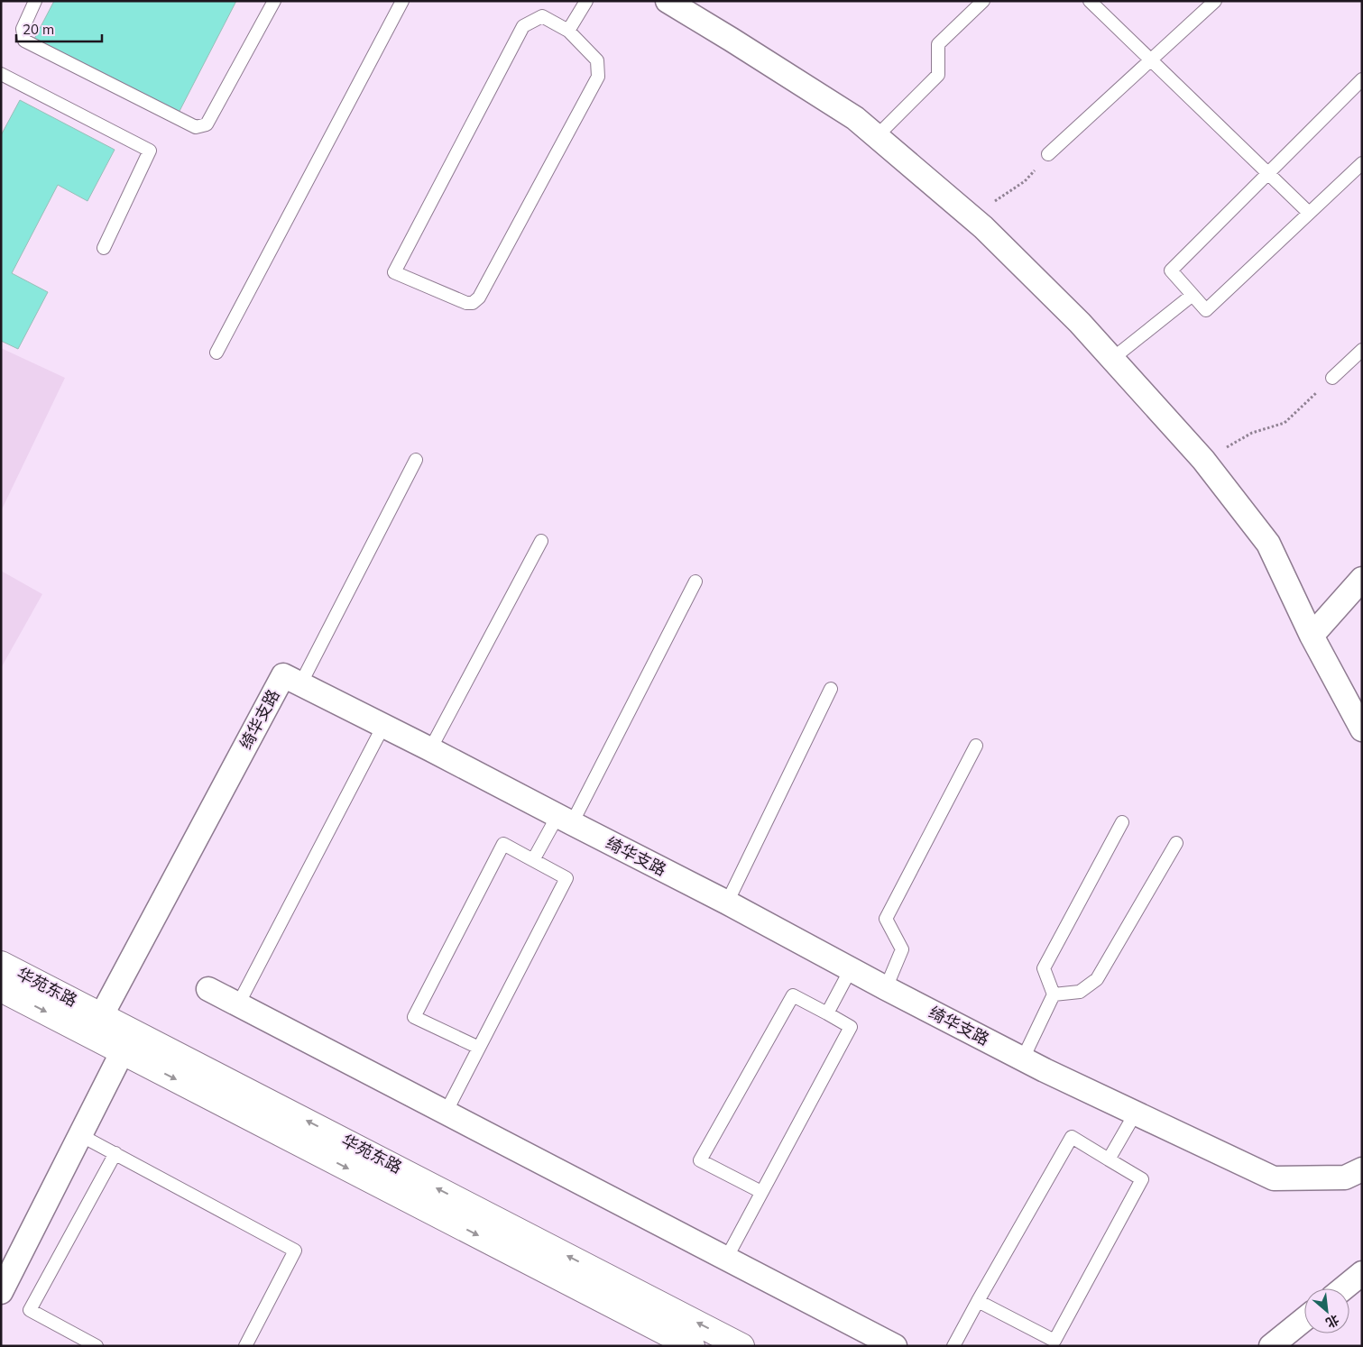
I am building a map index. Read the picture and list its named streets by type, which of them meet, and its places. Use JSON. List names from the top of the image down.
{
  "streets": {
    "street": ["绮华支路", "华苑东路"]
  },
  "crossings": [
    ["绮华支路", "华苑东路"]
  ],
  "scale_bar": "20 m",
  "north": "bottom right"
}
